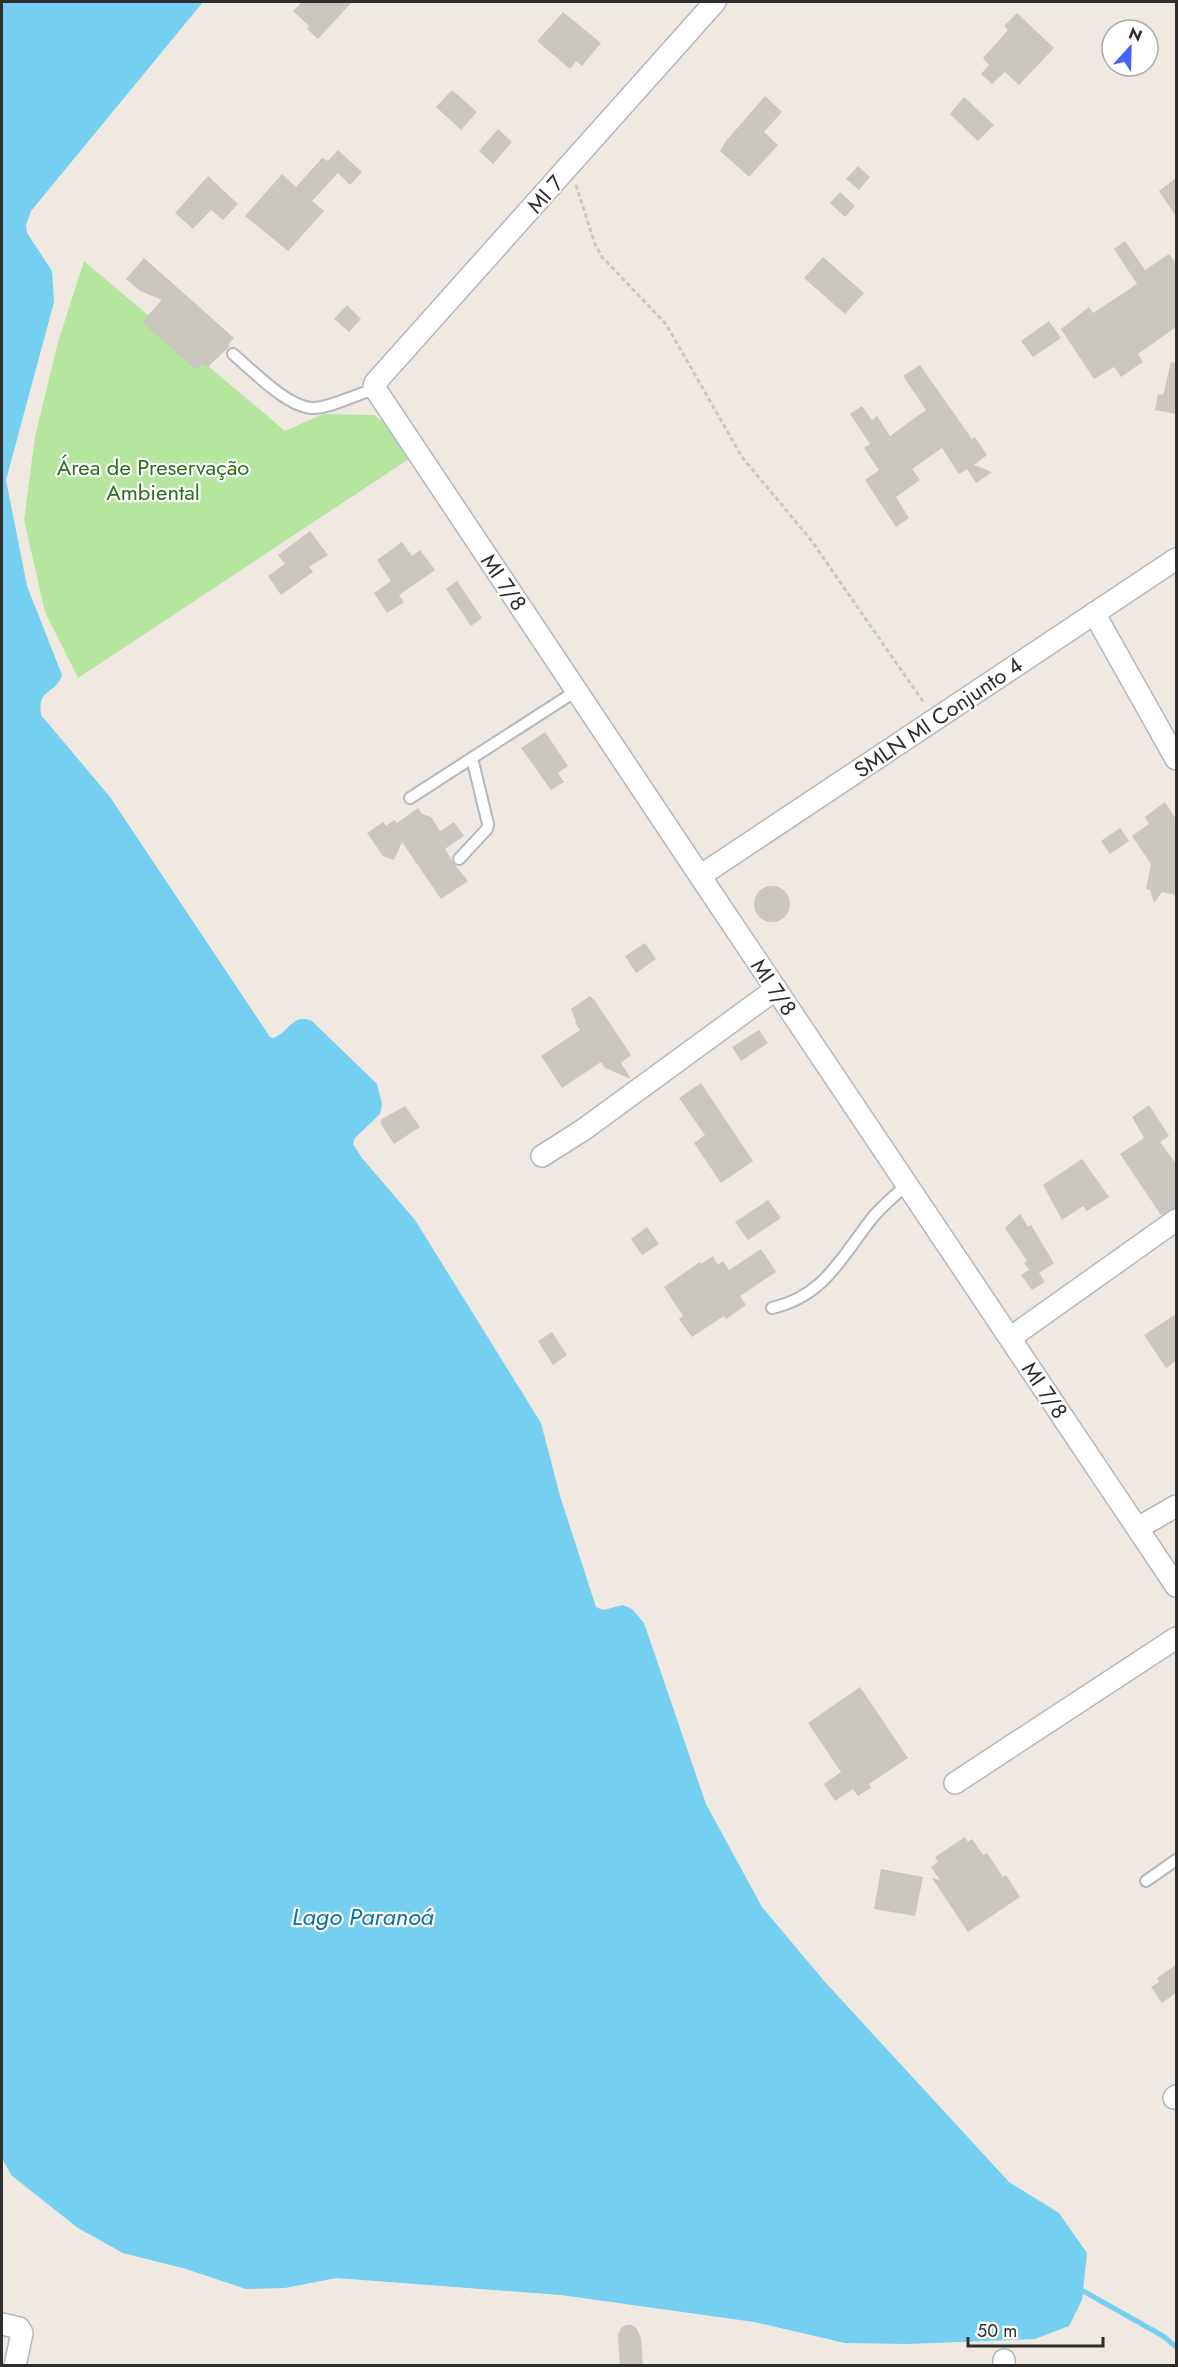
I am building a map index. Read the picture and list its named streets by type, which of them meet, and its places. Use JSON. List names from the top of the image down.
{
  "streets": {
    "street": ["MI 7", "MI 7/8", "SMLN MI Conjunto 4"]
  },
  "crossings": [
    ["MI 7", "MI 7/8"],
    ["MI 7/8", "SMLN MI Conjunto 4"]
  ],
  "water": ["Lago Paranoá"],
  "parks": ["Área de Preservação Ambiental"],
  "scale_bar": "50 m",
  "north": "top"
}
